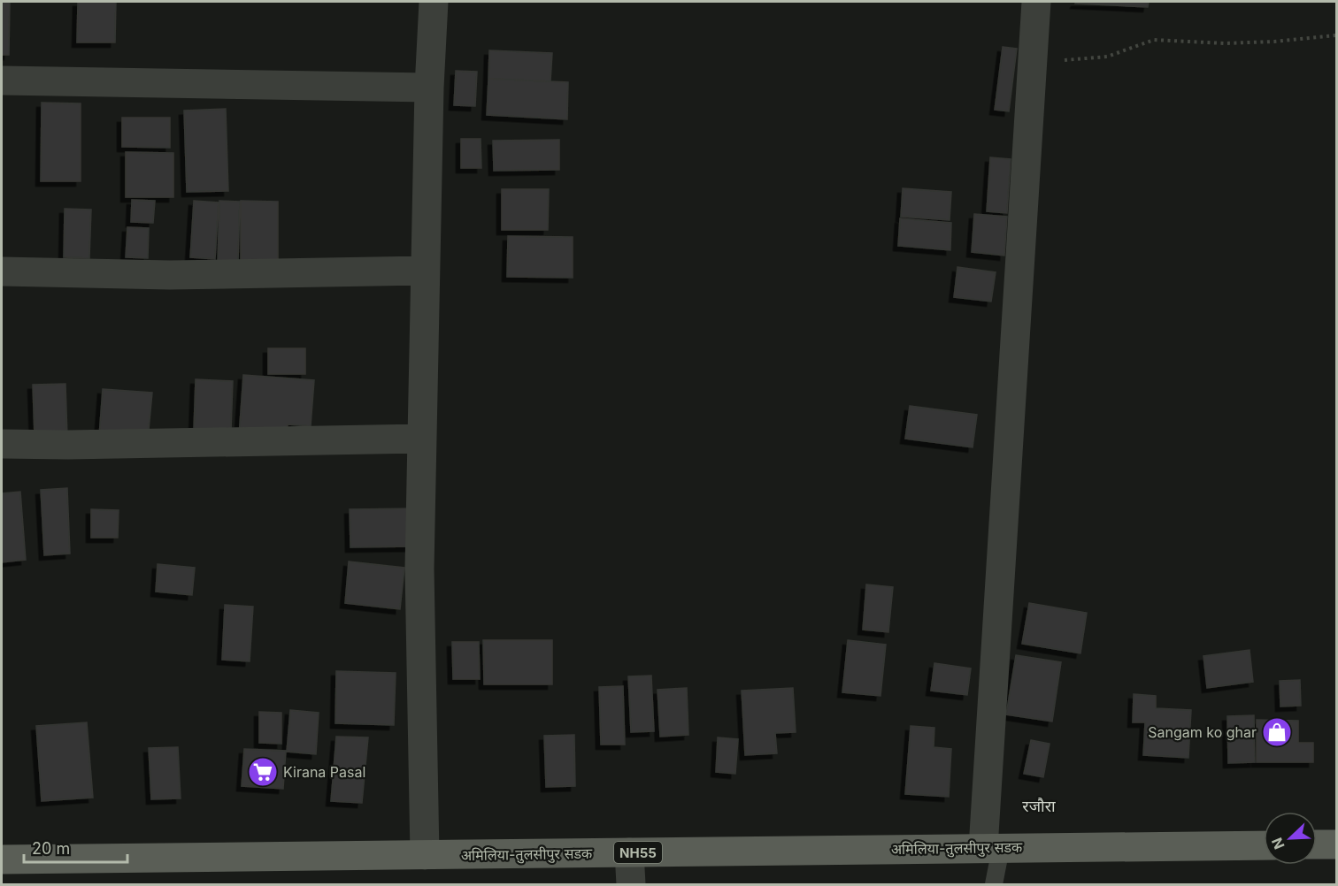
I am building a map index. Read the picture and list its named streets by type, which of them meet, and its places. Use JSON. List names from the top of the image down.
{
  "streets": {
    "main road": ["अमिलिया-तुलसीपुर सडक", "NH55"]
  },
  "districts": ["रजौरा"],
  "places": {
    "shop": ["Sangam ko ghar"],
    "supermarket": ["Kirana Pasal"]
  },
  "scale_bar": "20 m",
  "north": "bottom left"
}
